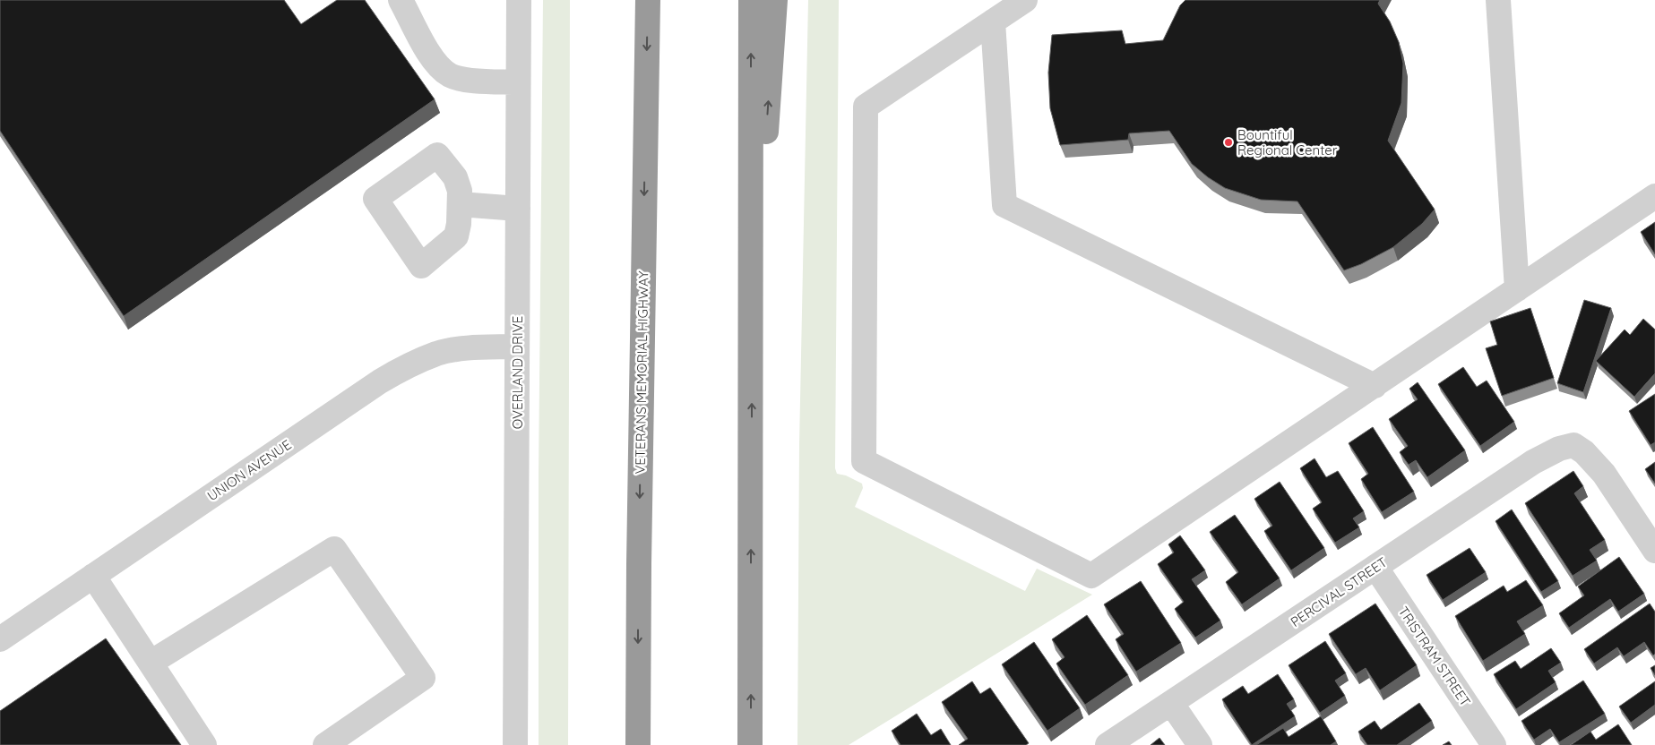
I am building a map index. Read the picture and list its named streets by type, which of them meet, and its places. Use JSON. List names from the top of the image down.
{
  "streets": {
    "highway": ["VETERANS MEMORIAL HIGHWAY"],
    "street": [
      "OVERLAND DRIVE",
      "UNION AVENUE",
      "PERCIVAL STREET",
      "TRISTRAM STREET"
    ]
  },
  "crossings": [
    ["OVERLAND DRIVE", "UNION AVENUE"],
    ["PERCIVAL STREET", "TRISTRAM STREET"]
  ],
  "places": ["Bountiful Regional Center"]
}
